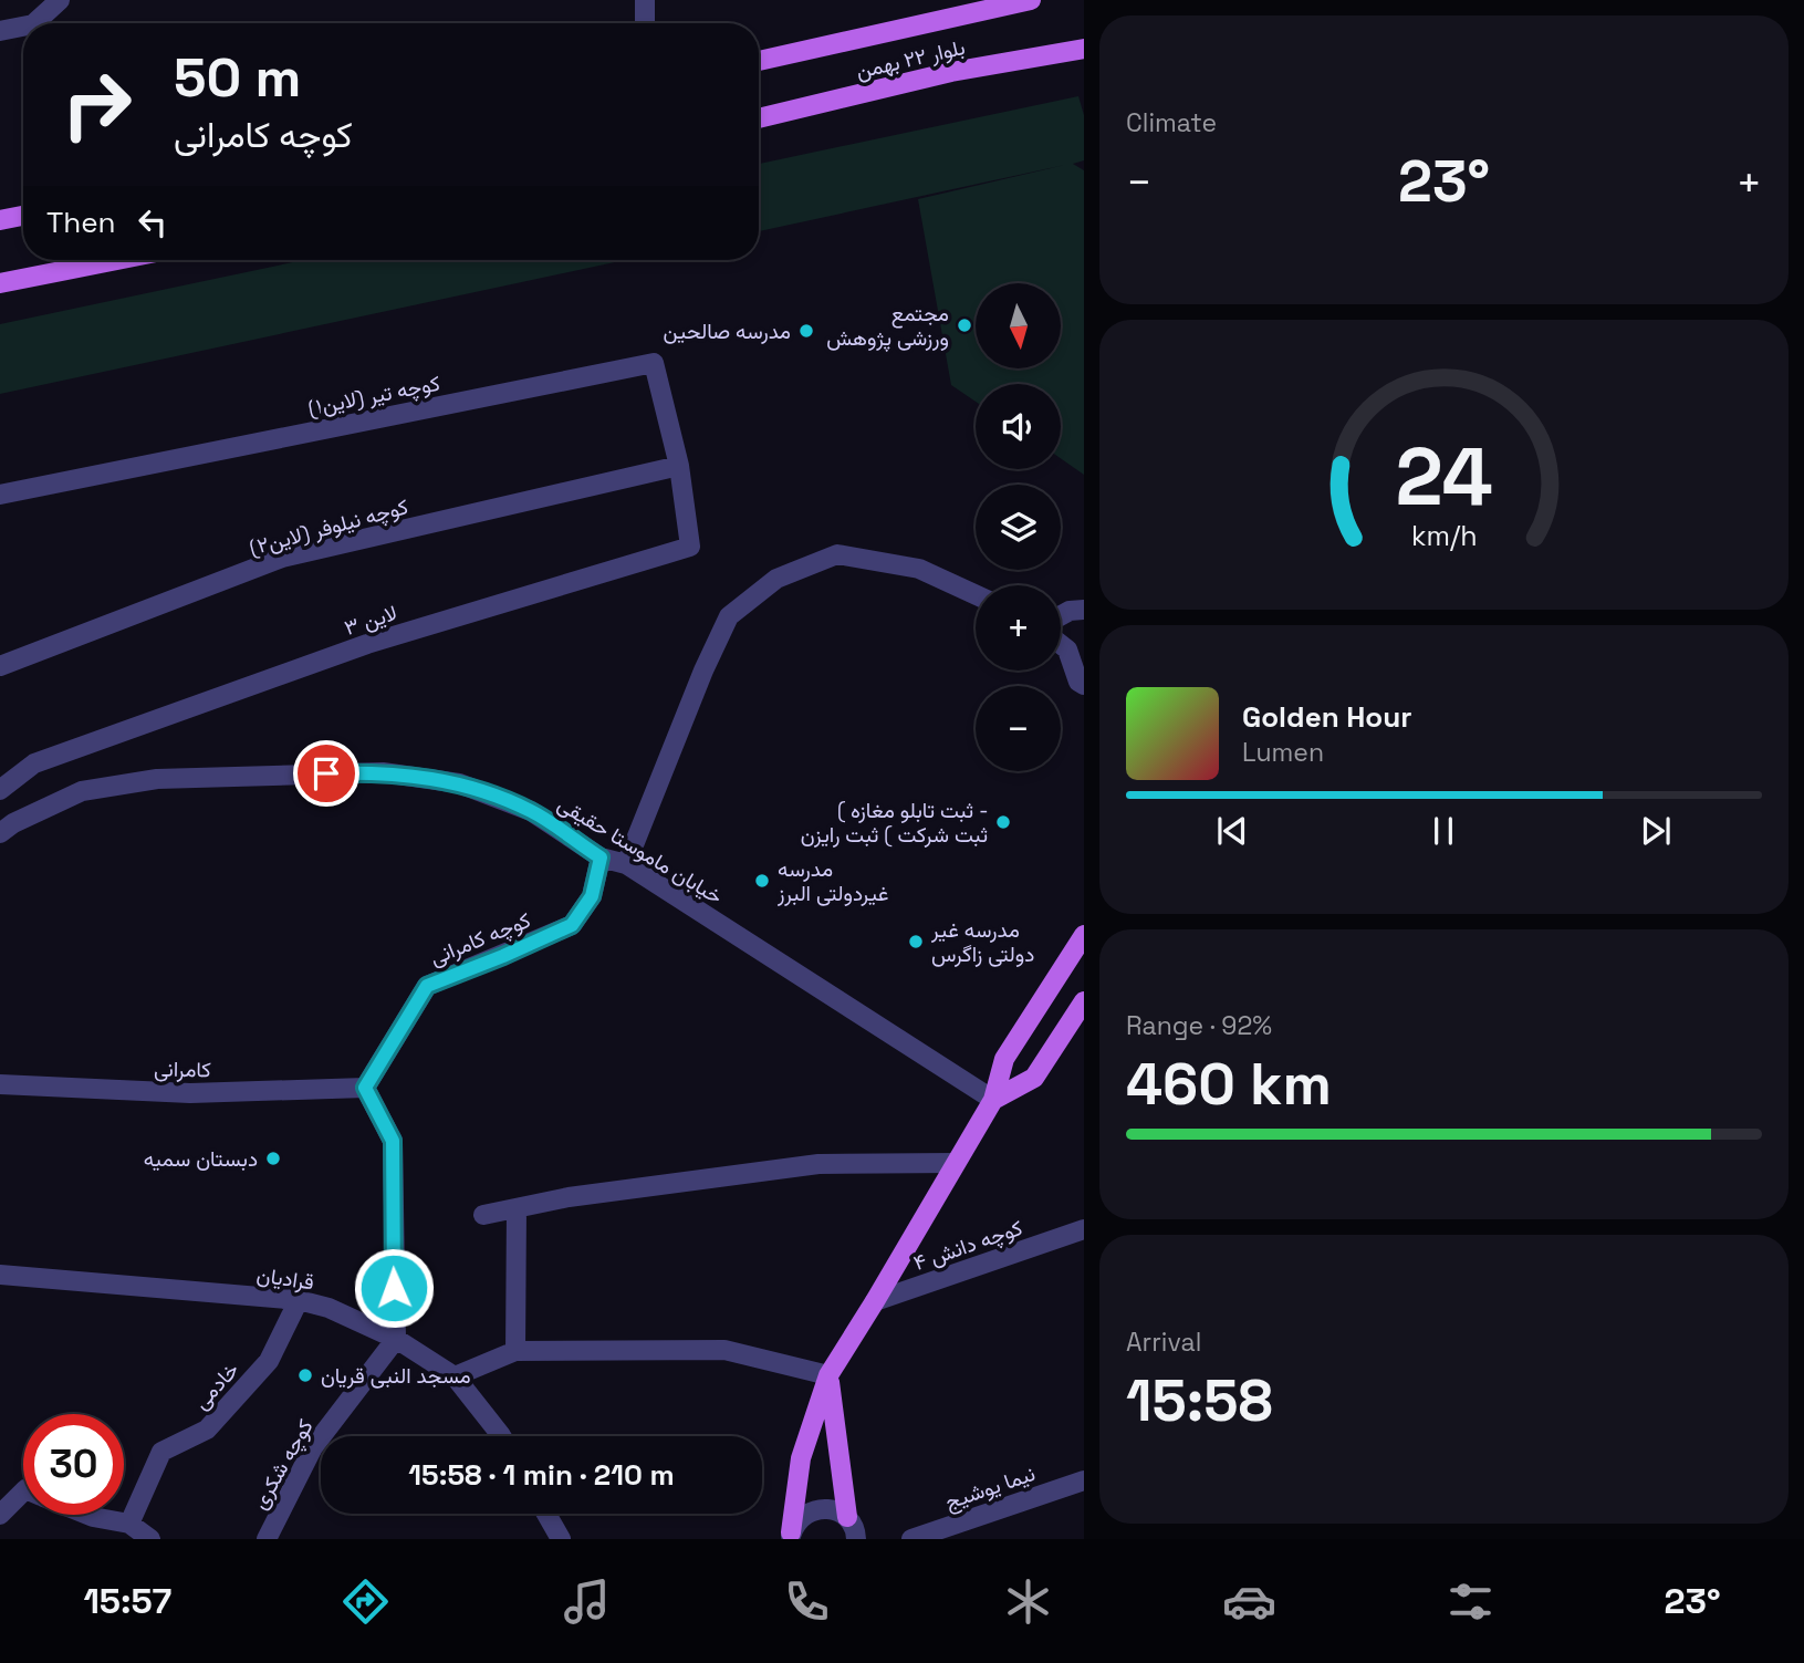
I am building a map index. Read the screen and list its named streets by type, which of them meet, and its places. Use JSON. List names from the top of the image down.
{
  "streets": {
    "main road": ["بلوار ۲۲ بهمن"],
    "street": [
      "کوچه تیر (لاین۱)",
      "کوچه نیلوفر (لاین۲)",
      "لاین ۳",
      "خیابان ماموستا حقیقی",
      "کوچه کامرانی",
      "کامرانی",
      "کوچه دانش ۴",
      "قرادیان",
      "خادمی",
      "کوچه شکری",
      "نیما یوشیج"
    ]
  },
  "crossings": [
    ["کوچه تیر (لاین۱)", "کوچه نیلوفر (لاین۲)"],
    ["کوچه تیر (لاین۱)", "لاین ۳"],
    ["کوچه نیلوفر (لاین۲)", "لاین ۳"],
    ["خیابان ماموستا حقیقی", "کوچه کامرانی"],
    ["کوچه کامرانی", "کامرانی"],
    ["قرادیان", "خادمی"],
    ["قرادیان", "کوچه شکری"]
  ],
  "places": [
    "مجتمع ورزشی پژوهش",
    "مدرسه صالحین",
    "( ثبت تابلو مغازه - ثبت شرکت ) ثبت رایزن",
    "مدرسه غیردولتی البرز",
    "مدرسه غیر دولتی زاگرس",
    "دبستان سمیه",
    "مسجد النبی قریان"
  ],
  "north": "bottom",
  "page": {
    "tile": [
      "Climate",
      ["Range · 92%", "460 km"],
      ["Arrival", "15:58"]
    ],
    "turn": ["50 m", "کوچه کامرانی"],
    "heat": ["−", "23°", "+"],
    "then": "Then",
    "map_buttons": ["+", "−"],
    "song": ["Golden Hour", "Lumen"],
    "limit": "30",
    "trip": "15:58 · 1 min · 210 m",
    "tabs": ["15:57", "23°"],
    "gauge": ["24", "km/h"]
  }
}
